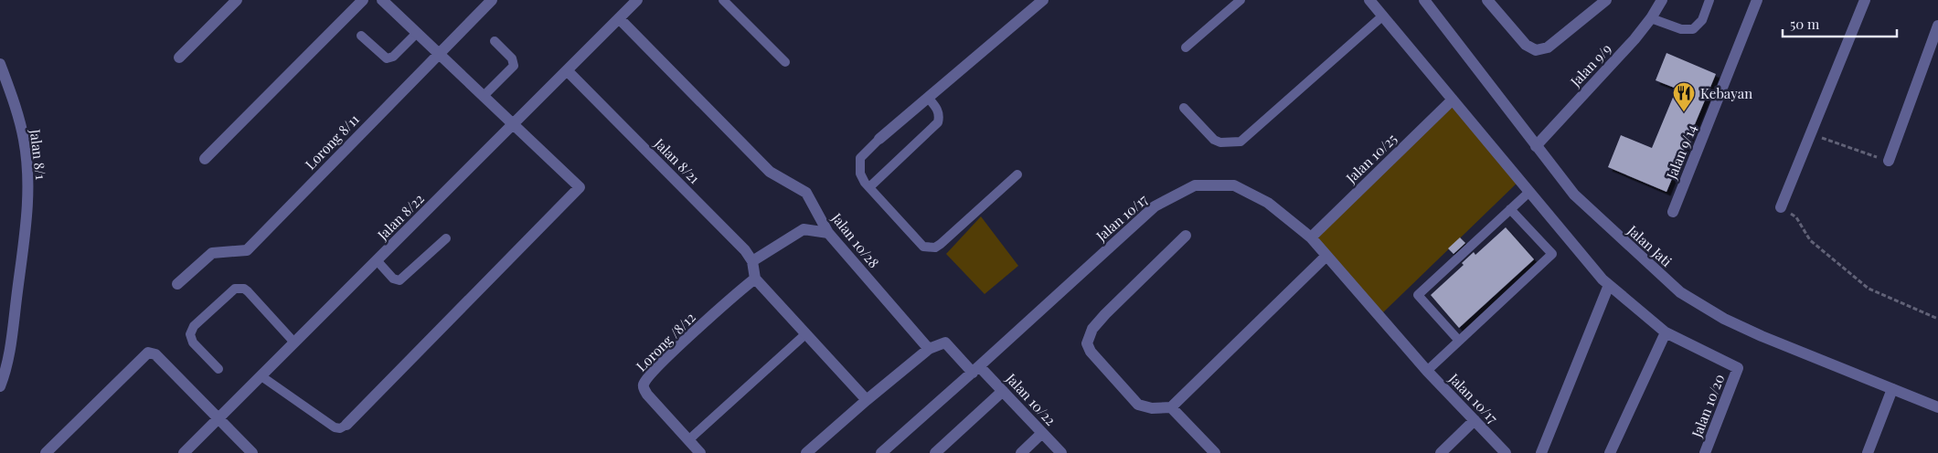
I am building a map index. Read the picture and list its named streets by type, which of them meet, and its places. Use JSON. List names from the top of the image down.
{
  "streets": {
    "street": [
      "Jalan 9/9",
      "Lorong 8/11",
      "Jalan 9/14",
      "Jalan 8/1",
      "Jalan 10/25",
      "Jalan 8/21",
      "Jalan 8/22",
      "Jalan 10/17",
      "Jalan 10/28",
      "Jalan Jati",
      "Lorong /8/12",
      "Jalan 10/22",
      "Jalan 10/20"
    ]
  },
  "crossings": [
    ["Jalan 9/9", "Jalan Jati"],
    ["Jalan 10/25", "Jalan 10/17"],
    ["Jalan 8/21", "Jalan 8/22"],
    ["Jalan 8/21", "Lorong /8/12"],
    ["Jalan 8/22", "Jalan 10/28"],
    ["Jalan 10/17", "Jalan 10/22"]
  ],
  "places": {
    "restaurant": ["Kebayan"]
  },
  "scale_bar": "50 m"
}
